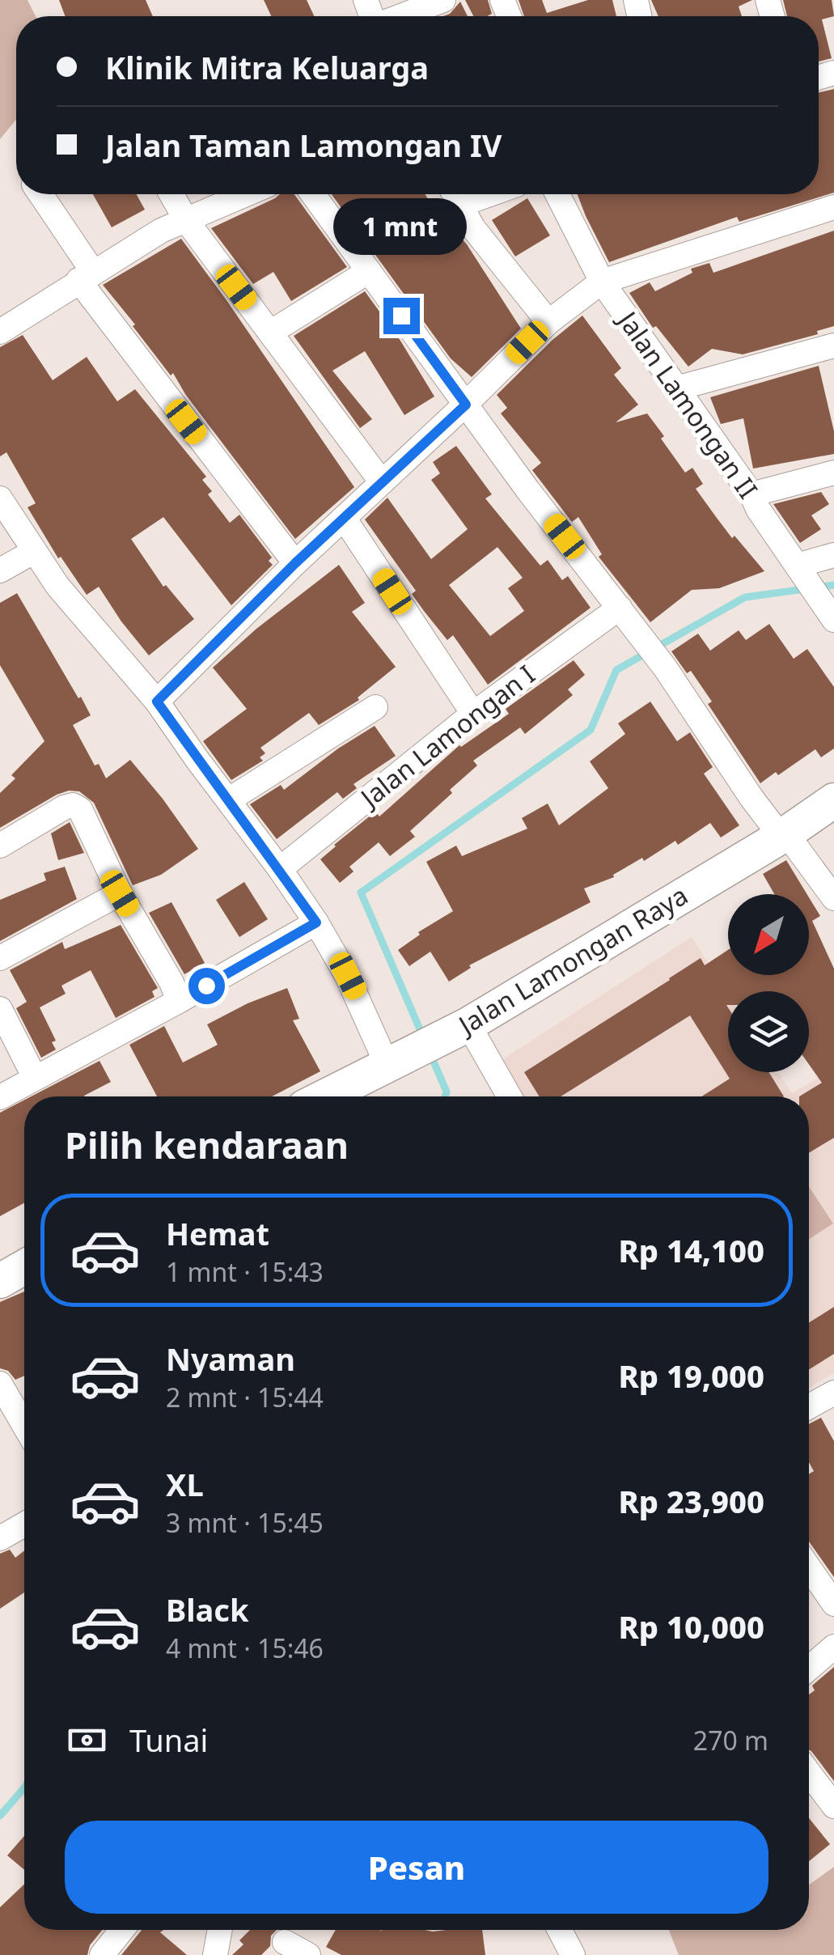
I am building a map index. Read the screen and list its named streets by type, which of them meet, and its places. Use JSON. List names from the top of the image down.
{
  "streets": {
    "street": ["Jalan Lamongan II", "Jalan Lamongan I", "Jalan Lamongan Raya"]
  },
  "north": "bottom left",
  "page": {
    "banner": ["Klinik Mitra Keluarga", "Jalan Taman Lamongan IV"],
    "bubble": "1 mnt",
    "heading": "Pilih kendaraan",
    "list": [
      {
        "name": "Hemat",
        "note": "1 mnt · 15:43",
        "value": "Rp 14,100"
      },
      {
        "name": "Nyaman",
        "note": "2 mnt · 15:44",
        "value": "Rp 19,000"
      },
      {
        "name": "XL",
        "note": "3 mnt · 15:45",
        "value": "Rp 23,900"
      },
      {
        "name": "Black",
        "note": "4 mnt · 15:46",
        "value": "Rp 10,000"
      }
    ],
    "pay": ["Tunai", "270 m"],
    "buttons": "Pesan"
  }
}
